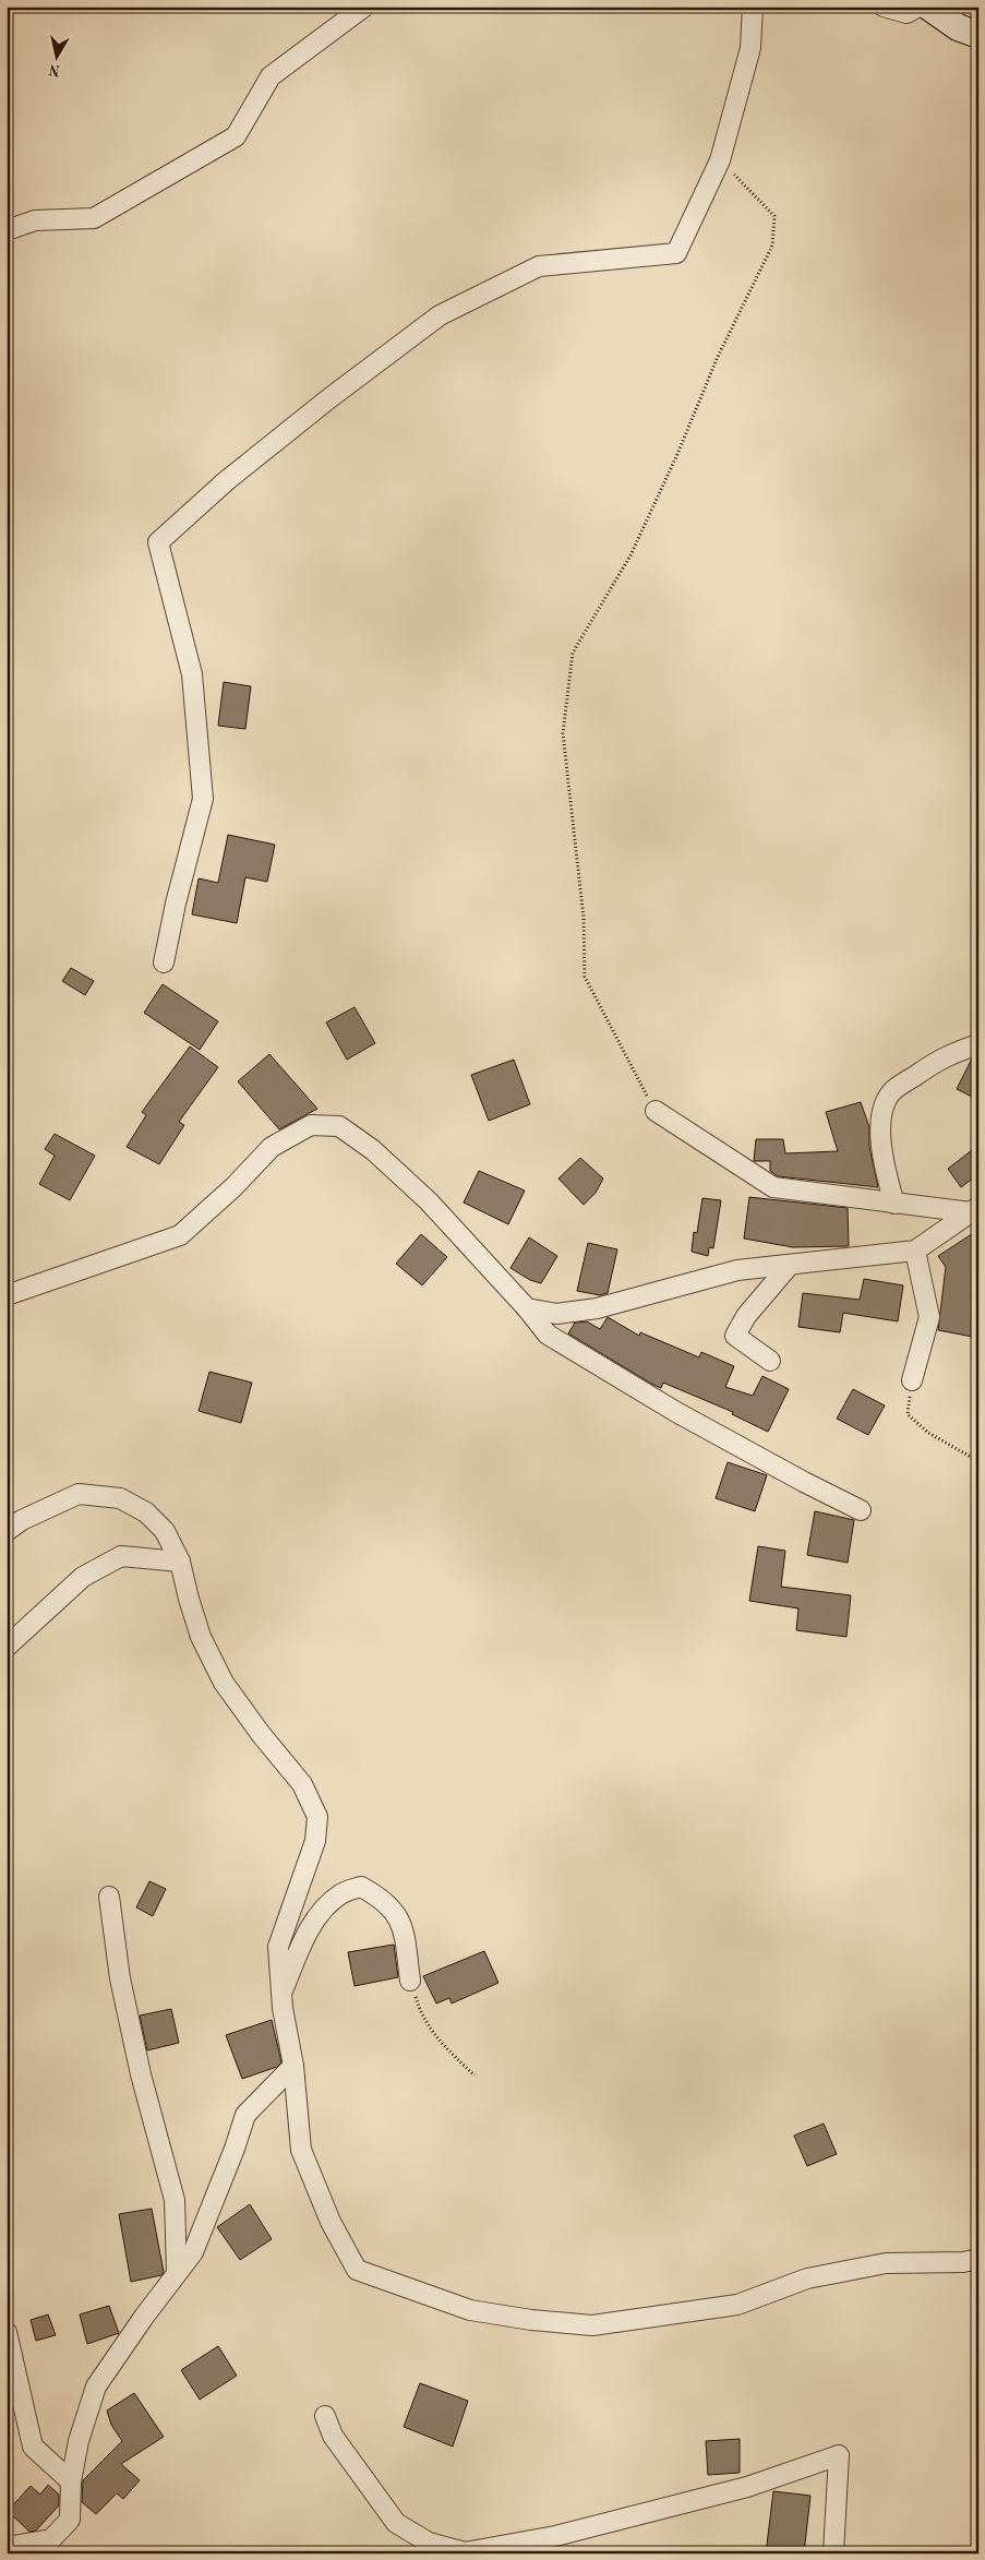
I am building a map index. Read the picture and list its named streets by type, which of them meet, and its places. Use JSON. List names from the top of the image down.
{
  "north": "bottom"
}
